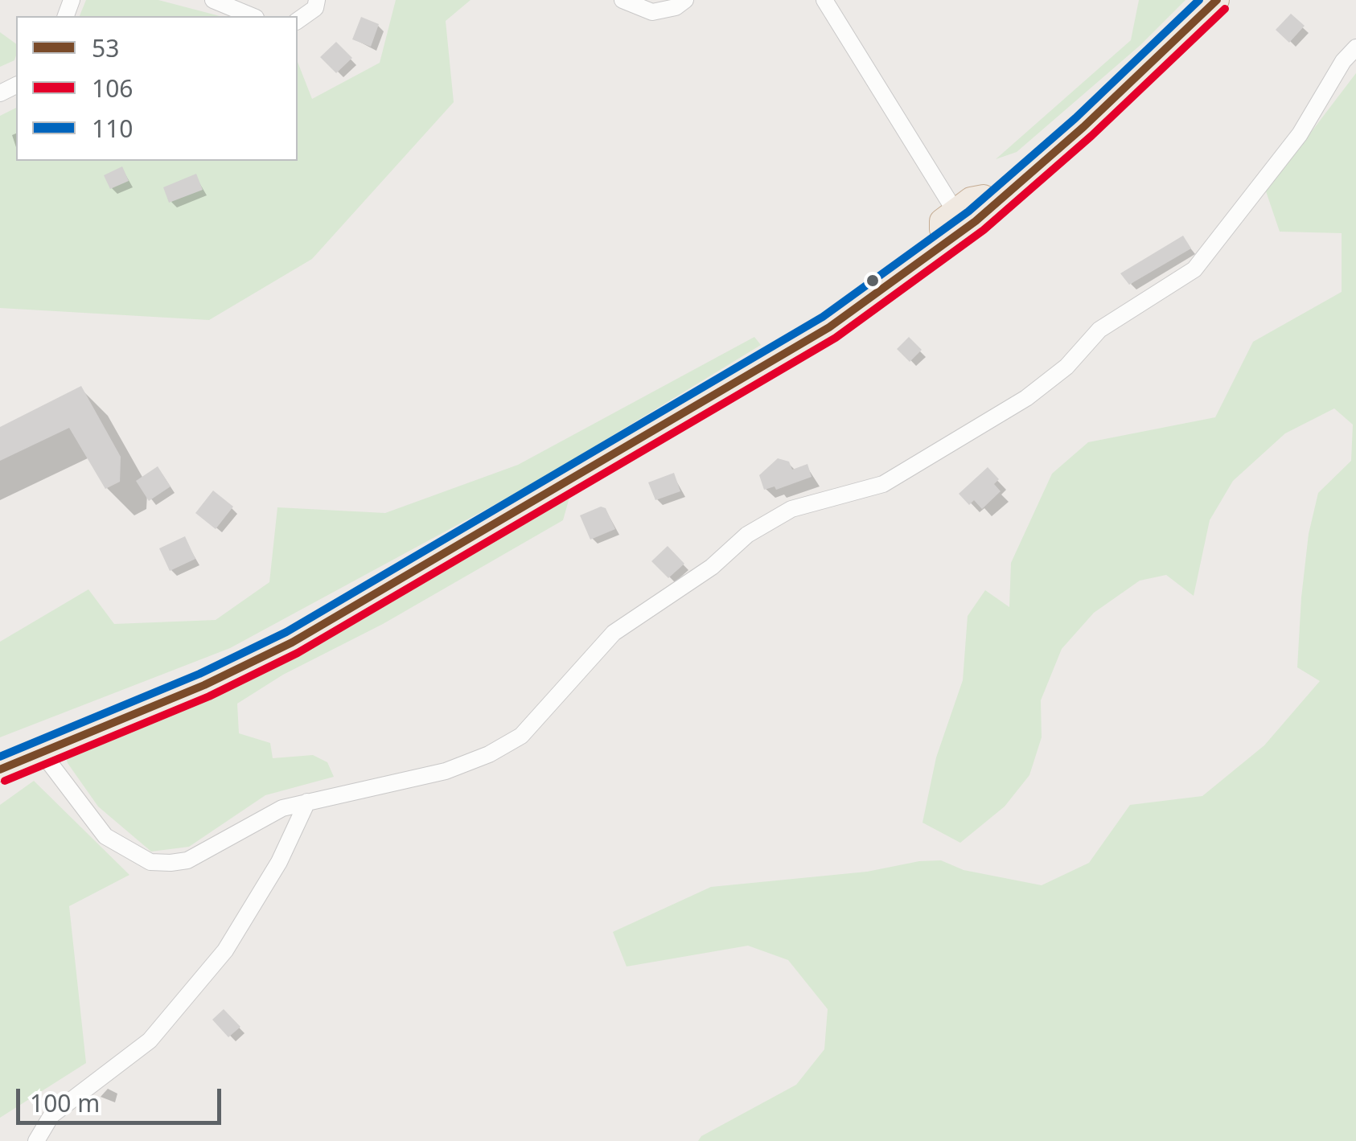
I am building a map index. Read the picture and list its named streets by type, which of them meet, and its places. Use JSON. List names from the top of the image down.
{
  "lines": ["transit line 53", "transit line 110", "transit line 106"],
  "legend": ["53", "106", "110"],
  "scale_bar": "100 m"
}
